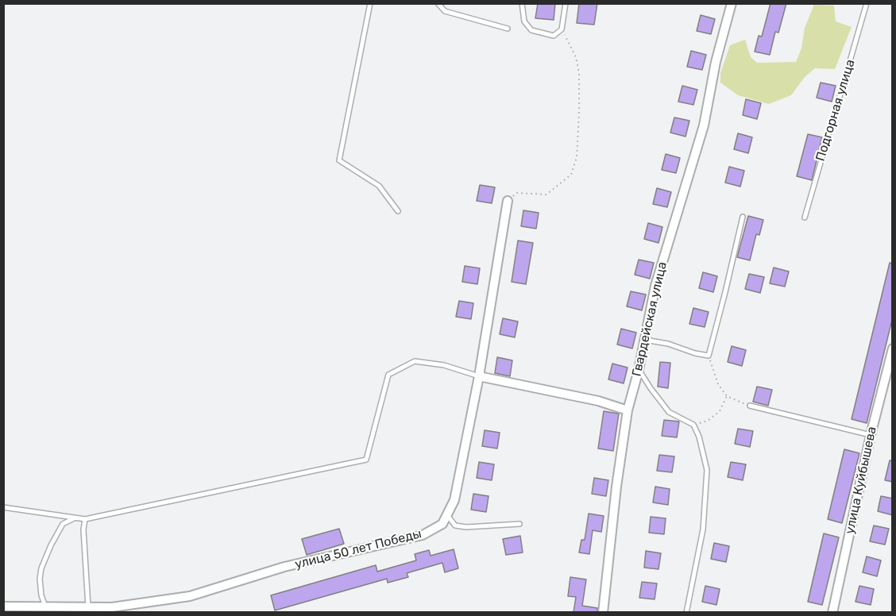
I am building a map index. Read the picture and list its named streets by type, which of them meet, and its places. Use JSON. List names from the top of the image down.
{
  "streets": {
    "street": ["Гвардейская улица", "улица Куйбышева", "улица 50 лет Победы"],
    "lane": ["Подгорная улица"]
  }
}
